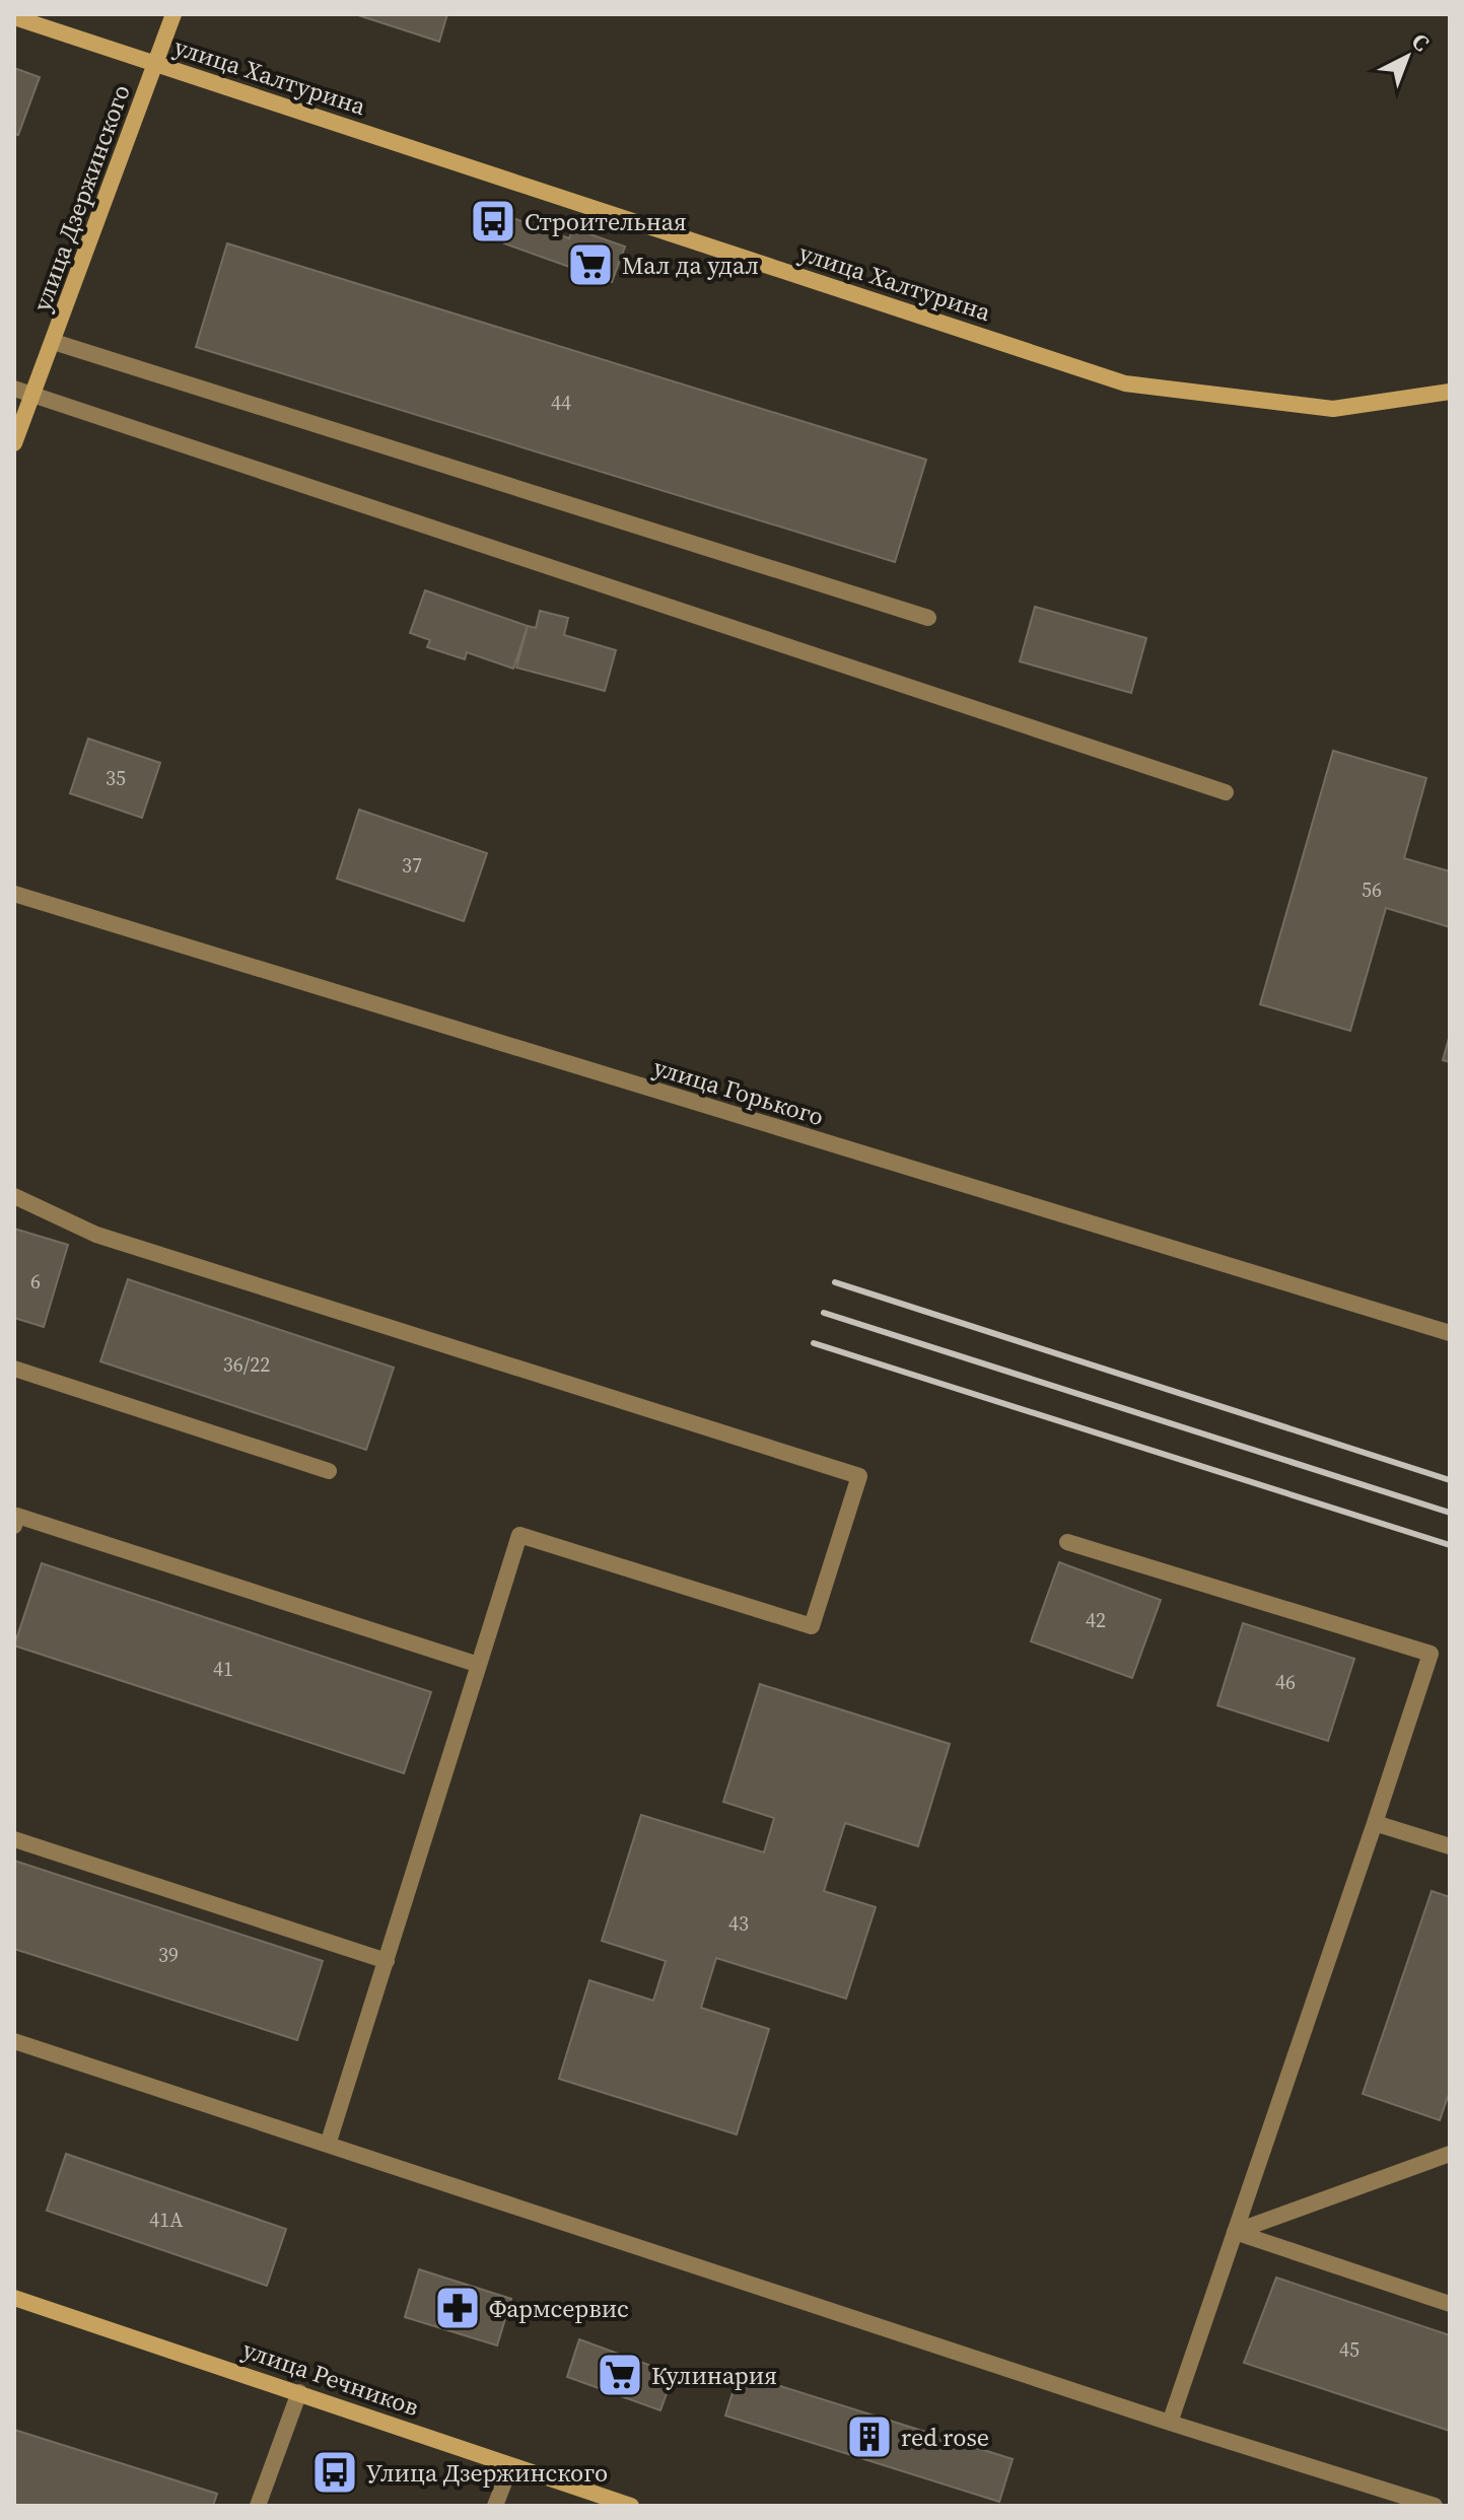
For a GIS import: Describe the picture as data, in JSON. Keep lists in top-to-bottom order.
{
  "streets": {
    "main road": ["улица Халтурина", "улица Дзержинского", "улица Речников"],
    "street": ["улица Горького"]
  },
  "crossings": [
    ["улица Халтурина", "улица Дзержинского"]
  ],
  "places": {
    "bus stop": ["Строительная", "Улица Дзержинского"],
    "supermarket": ["Мал да удал", "Кулинария"],
    "pharmacy": ["Фармсервис"],
    "building": ["red rose"]
  },
  "house_numbers": [
    "44",
    "35",
    "37",
    "56",
    "6",
    "36/22",
    "42",
    "41",
    "46",
    "43",
    "39",
    "41А",
    "45"
  ],
  "north": "top right"
}
